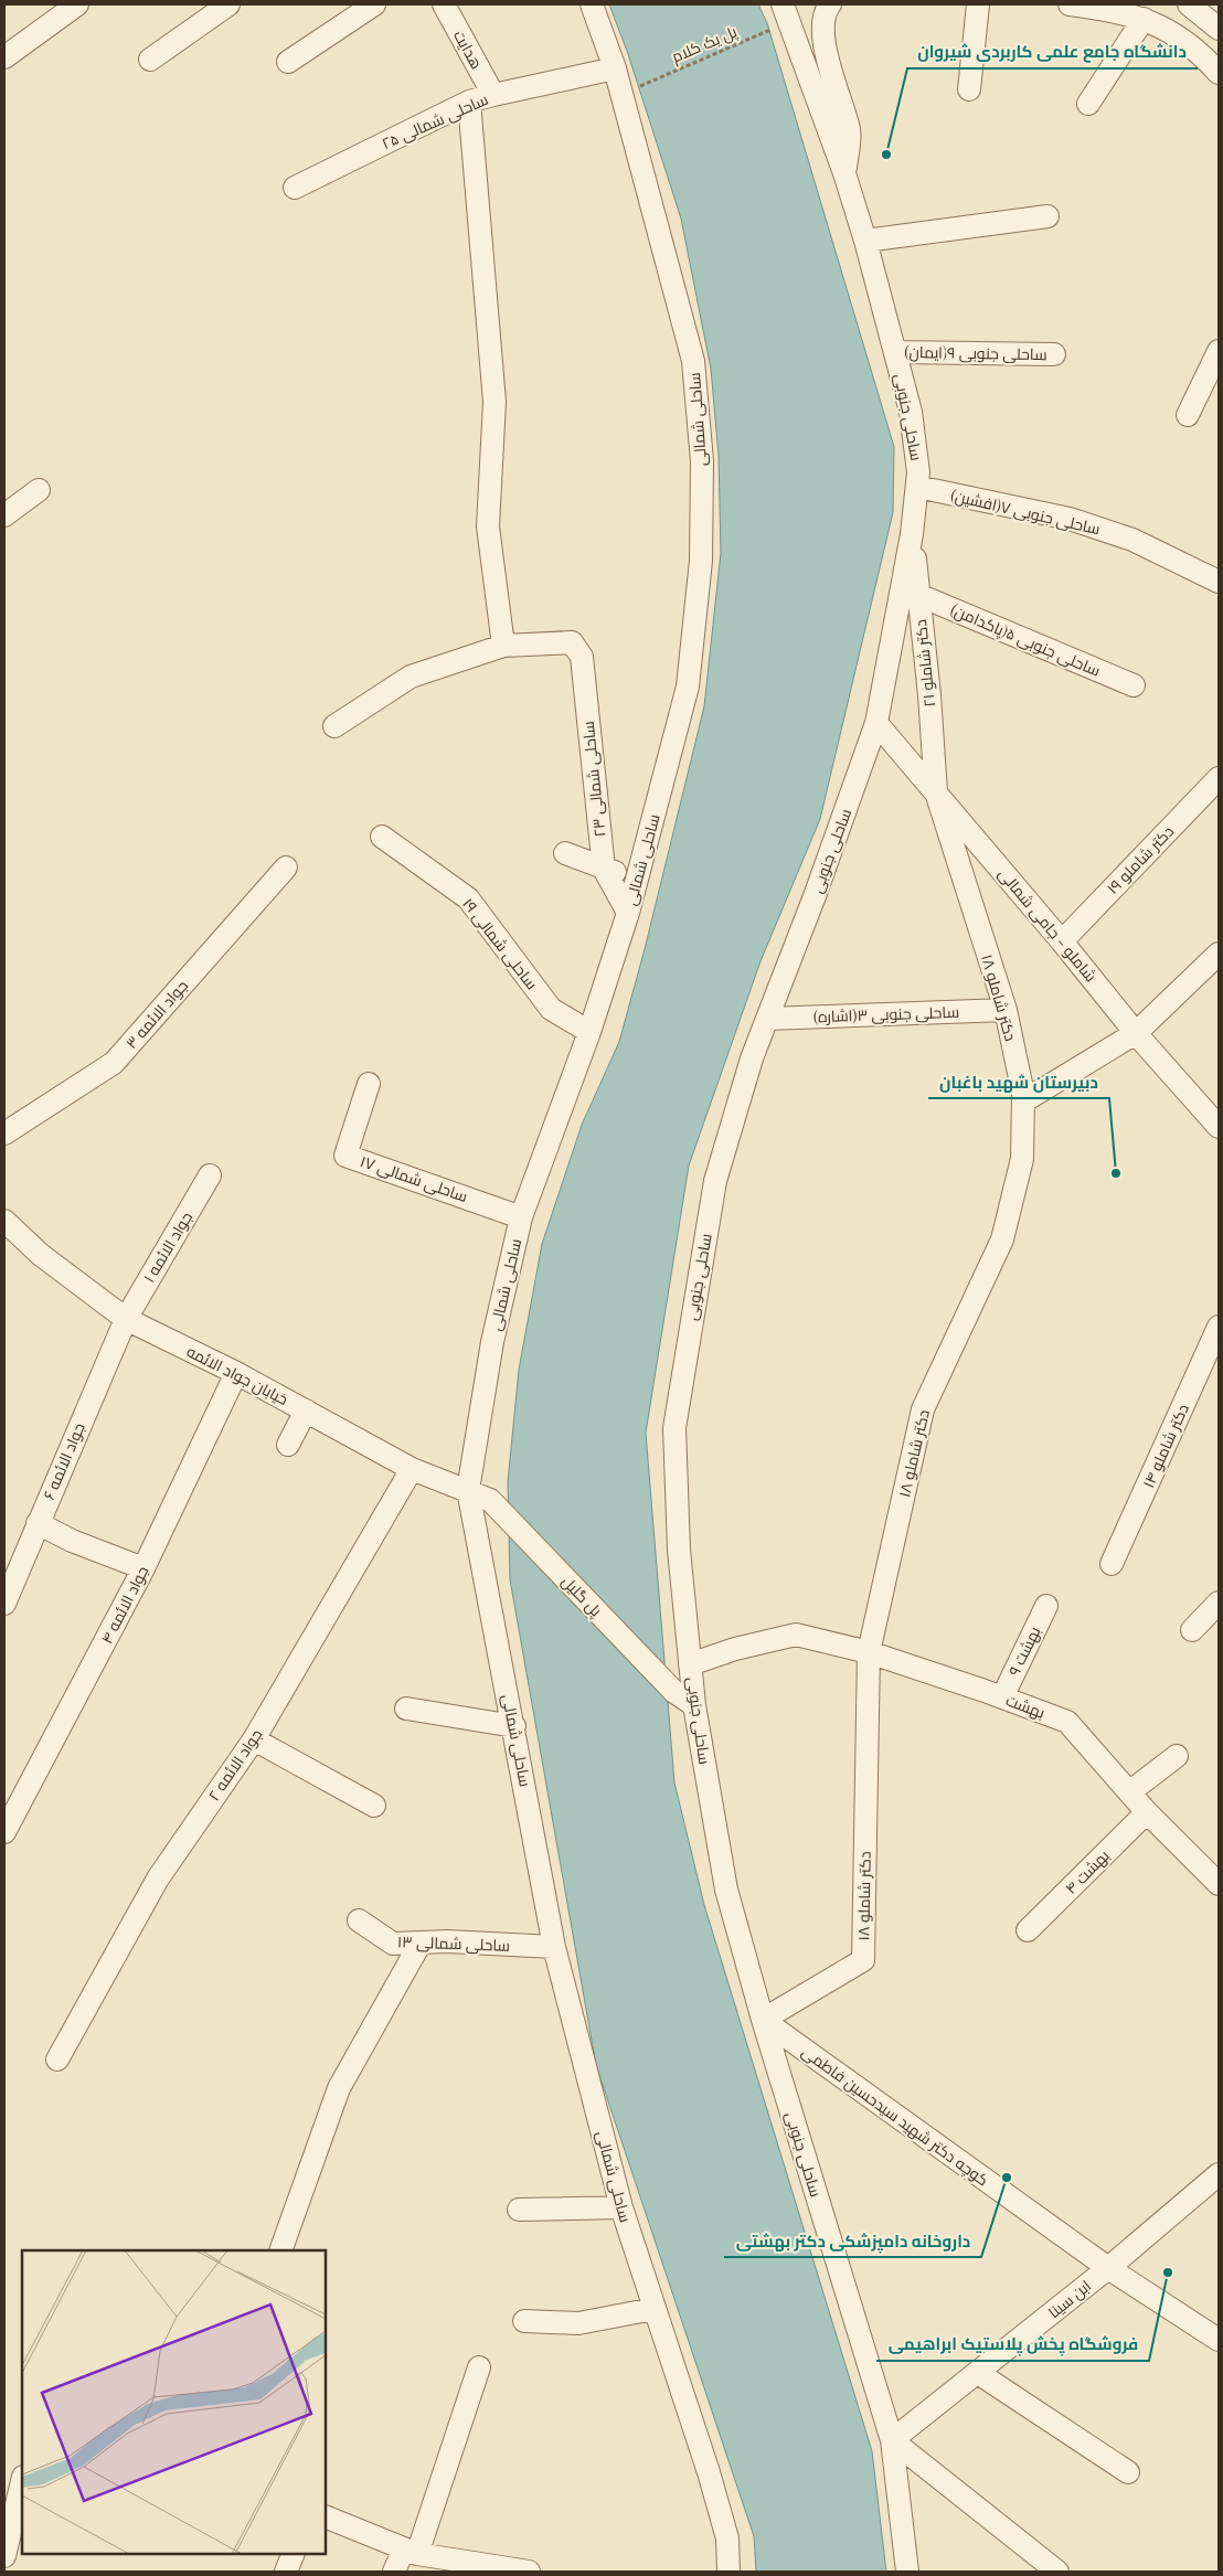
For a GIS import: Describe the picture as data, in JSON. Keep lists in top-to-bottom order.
{
  "streets": {
    "street": [
      "هدایت",
      "ساحلی شمالی ۲۵",
      "ساحلی جنوبی ۹(ایمان)",
      "ساحلی جنوبی",
      "ساحلی شمالی",
      "ساحلی جنوبی ۷(افشین)",
      "ساحلی جنوبی ۵(پاکدامن)",
      "دکتر شاملو ۲۱",
      "ساحلی شمالی ۲۳",
      "دکتر شاملو ۱۹",
      "شاملو - جامی شمالی",
      "ساحلی شمالی ۱۹",
      "دکتر شاملو ۱۸",
      "جواد الائمه ۳",
      "ساحلی جنوبی ۳(اشاره)",
      "ساحلی شمالی ۱۷",
      "جواد الائمه ۱",
      "خیابان جواد الائمه",
      "دکتر شاملو ۱۴",
      "جواد الائمه ۶",
      "پل گلیل",
      "جواد الائمه ۴",
      "بهشت ۹",
      "بهشت",
      "جواد الائمه ۲",
      "بهشت ۴",
      "ساحلی شمالی ۱۳",
      "کوچه دکتر شهید سیدحسین فاطمی",
      "ابن سینا"
    ],
    "path": ["پل یک کلام"]
  },
  "crossings": [
    ["هدایت", "ساحلی شمالی ۲۵"],
    ["ساحلی شمالی ۲۵", "ساحلی شمالی"],
    ["ساحلی جنوبی ۹(ایمان)", "ساحلی جنوبی"],
    ["ساحلی جنوبی", "ساحلی جنوبی ۷(افشین)"],
    ["ساحلی جنوبی", "دکتر شاملو ۲۱"],
    ["ساحلی جنوبی", "شاملو - جامی شمالی"],
    ["ساحلی جنوبی", "دکتر شاملو ۱۸"],
    ["ساحلی جنوبی", "ساحلی جنوبی ۳(اشاره)"],
    ["ساحلی جنوبی", "پل گلیل"],
    ["ساحلی جنوبی", "بهشت"],
    ["ساحلی جنوبی", "کوچه دکتر شهید سیدحسین فاطمی"],
    ["ساحلی جنوبی", "ابن سینا"],
    ["ساحلی شمالی", "ساحلی شمالی ۲۳"],
    ["ساحلی شمالی", "ساحلی شمالی ۱۹"],
    ["ساحلی شمالی", "ساحلی شمالی ۱۷"],
    ["ساحلی شمالی", "خیابان جواد الائمه"],
    ["ساحلی شمالی", "ساحلی شمالی ۱۳"],
    ["ساحلی جنوبی ۵(پاکدامن)", "دکتر شاملو ۲۱"],
    ["دکتر شاملو ۲۱", "شاملو - جامی شمالی"],
    ["دکتر شاملو ۲۱", "دکتر شاملو ۱۸"],
    ["دکتر شاملو ۱۹", "شاملو - جامی شمالی"],
    ["شاملو - جامی شمالی", "دکتر شاملو ۱۸"],
    ["دکتر شاملو ۱۸", "ساحلی جنوبی ۳(اشاره)"],
    ["دکتر شاملو ۱۸", "بهشت"],
    ["دکتر شاملو ۱۸", "کوچه دکتر شهید سیدحسین فاطمی"],
    ["جواد الائمه ۱", "خیابان جواد الائمه"],
    ["جواد الائمه ۱", "جواد الائمه ۶"],
    ["خیابان جواد الائمه", "جواد الائمه ۶"],
    ["خیابان جواد الائمه", "پل گلیل"],
    ["خیابان جواد الائمه", "جواد الائمه ۴"],
    ["خیابان جواد الائمه", "جواد الائمه ۲"],
    ["بهشت ۹", "بهشت"],
    ["بهشت", "بهشت ۴"],
    ["کوچه دکتر شهید سیدحسین فاطمی", "ابن سینا"]
  ],
  "places": [
    "دانشگاه جامع علمی کاربردی شیروان",
    "دبیرستان شهید باغبان",
    "داروخانه دامپزشکی دکتر بهشتی",
    "فروشگاه پخش پلاستیک ابراهیمی"
  ]
}
